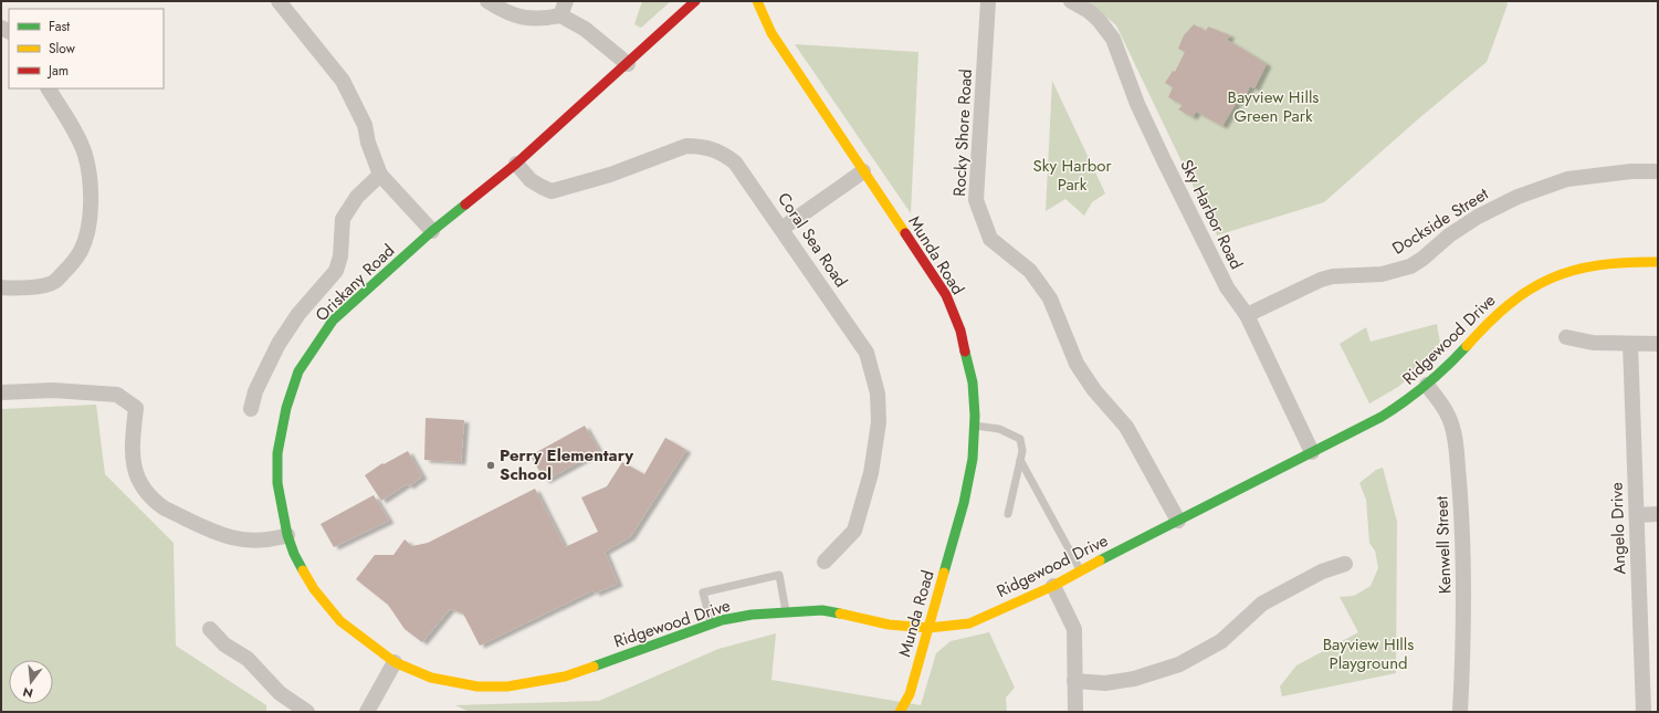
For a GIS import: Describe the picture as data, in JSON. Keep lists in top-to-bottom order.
{
  "streets": {
    "street": [
      "Rocky Shore Road",
      "Sky Harbor Road",
      "Dockside Street",
      "Coral Sea Road",
      "Munda Road",
      "Oriskany Road",
      "Ridgewood Drive",
      "Angelo Drive",
      "Kenwell Street"
    ]
  },
  "crossings": [
    ["Rocky Shore Road", "Ridgewood Drive"],
    ["Sky Harbor Road", "Dockside Street"],
    ["Sky Harbor Road", "Ridgewood Drive"],
    ["Coral Sea Road", "Oriskany Road"],
    ["Munda Road", "Ridgewood Drive"],
    ["Oriskany Road", "Ridgewood Drive"],
    ["Ridgewood Drive", "Kenwell Street"]
  ],
  "parks": ["Bayview Hills Green Park", "Sky Harbor Park", "Bayview HIlls Playground"],
  "places": ["Perry Elementary School"],
  "legend": ["Fast", "Slow", "Jam"],
  "north": "bottom"
}
